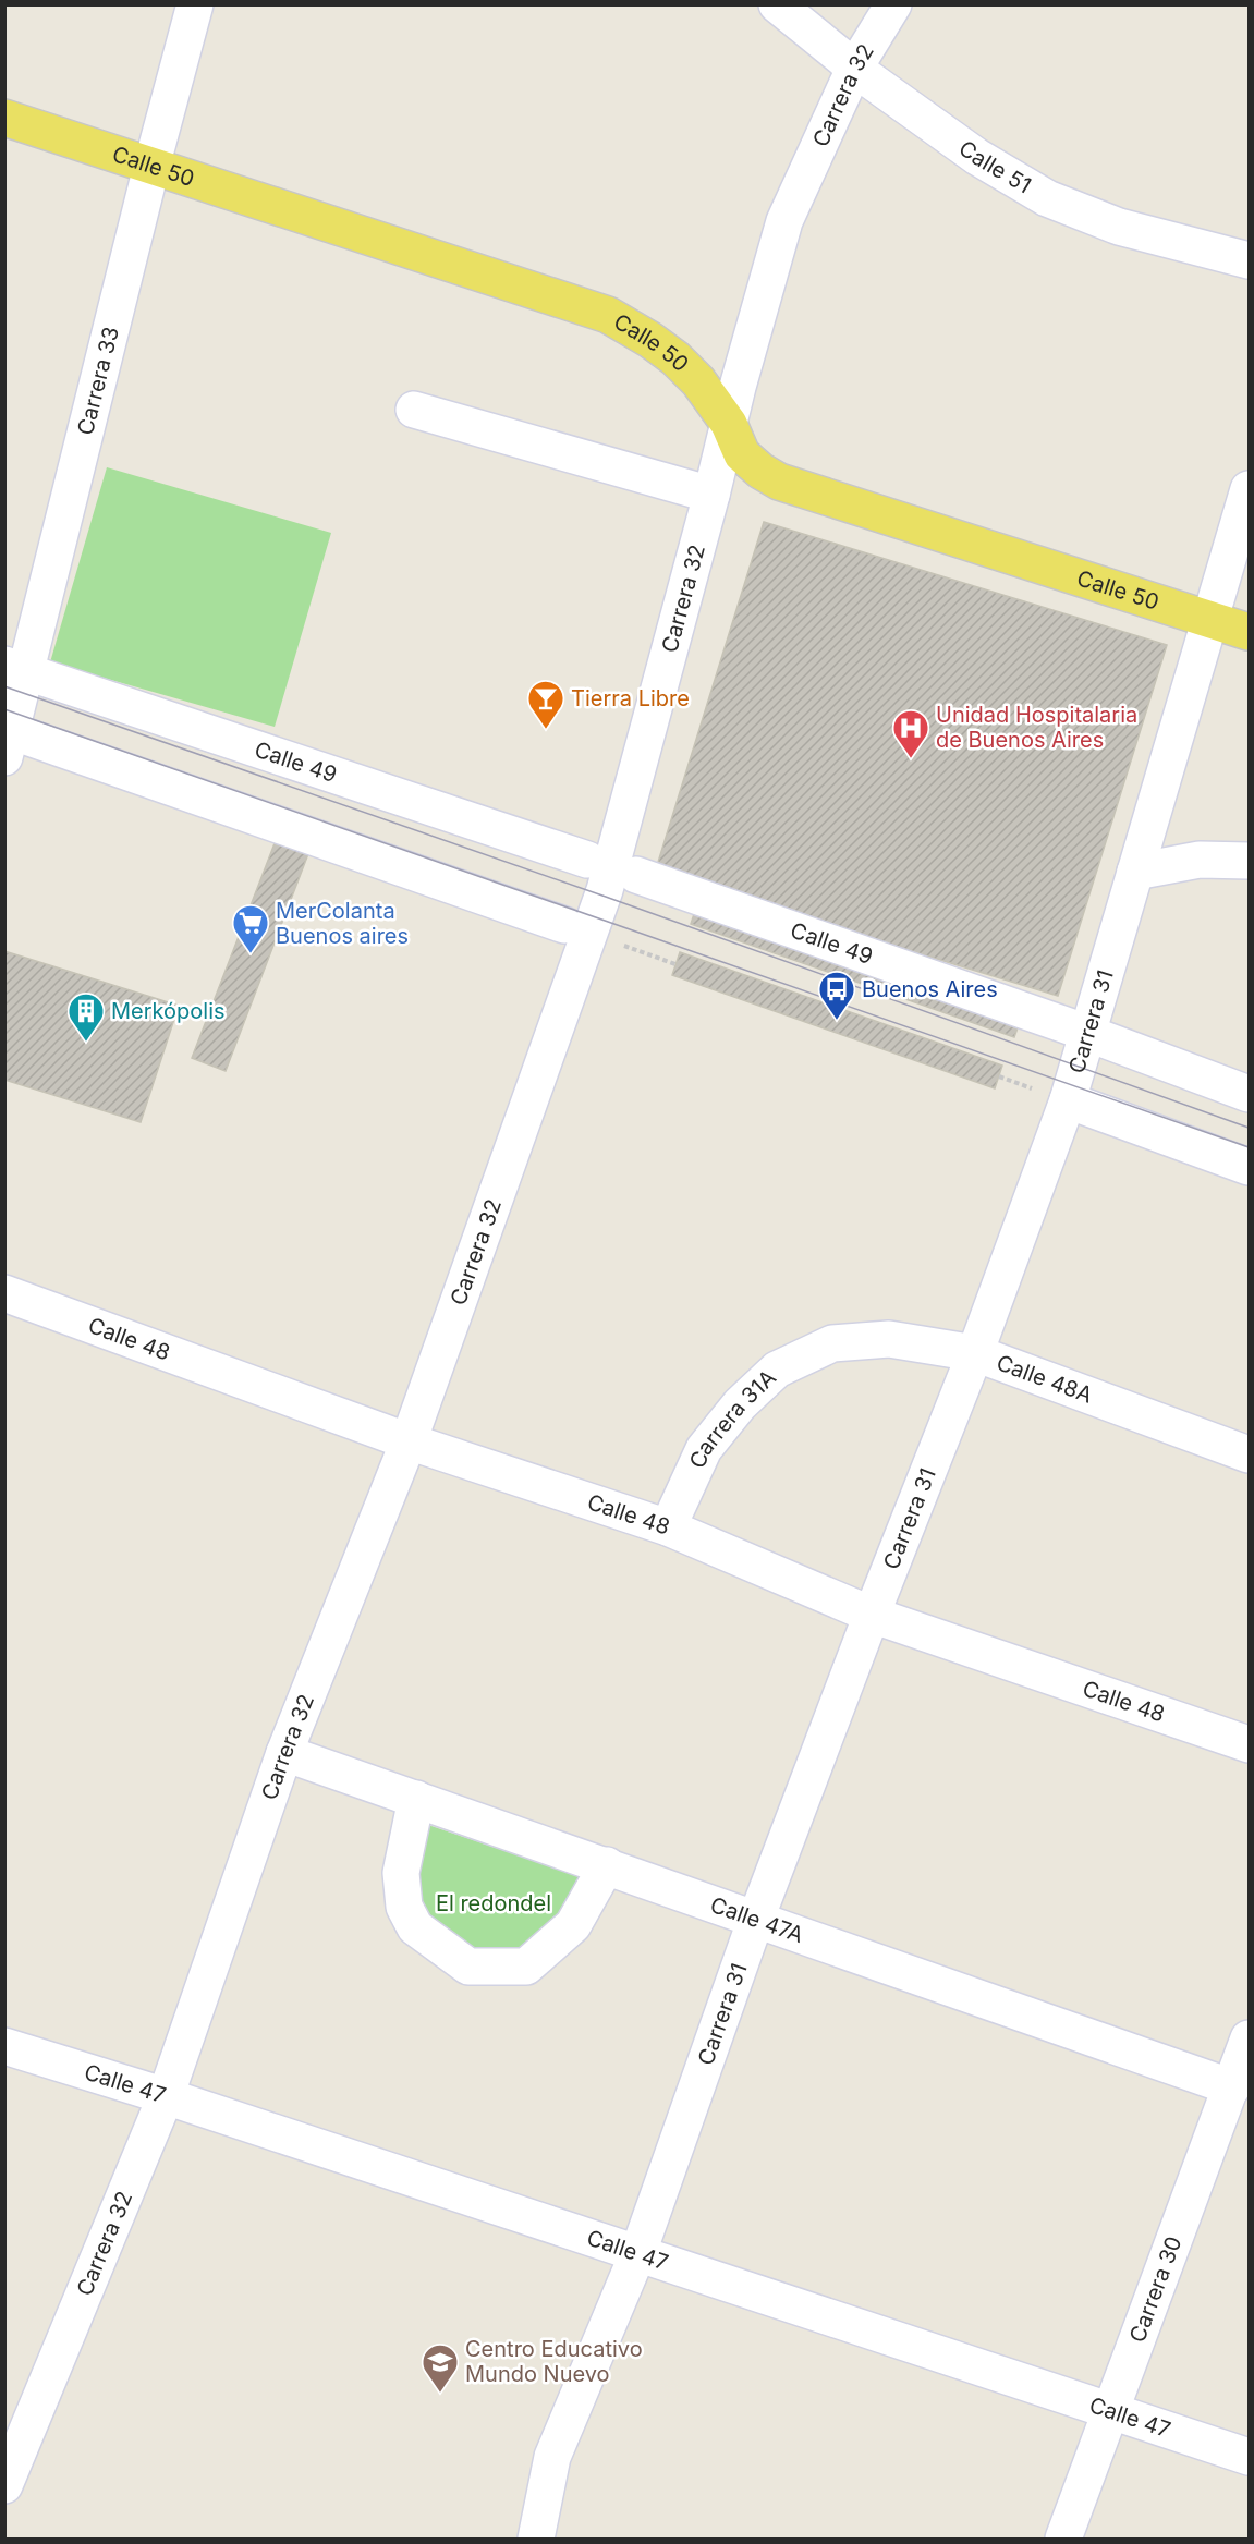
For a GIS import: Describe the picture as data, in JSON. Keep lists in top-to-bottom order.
{
  "streets": {
    "main road": ["Calle 50"],
    "street": [
      "Carrera 32",
      "Calle 51",
      "Carrera 33",
      "Calle 49",
      "Carrera 31",
      "Calle 48",
      "Calle 48A",
      "Carrera 31A",
      "Calle 47A",
      "Calle 47",
      "Carrera 30"
    ]
  },
  "crossings": [
    ["Carrera 32", "Calle 50"],
    ["Carrera 32", "Calle 51"],
    ["Carrera 32", "Calle 48"],
    ["Carrera 32", "Calle 47A"],
    ["Carrera 32", "Calle 47"],
    ["Calle 50", "Carrera 33"],
    ["Calle 50", "Carrera 31"],
    ["Carrera 33", "Calle 49"],
    ["Calle 49", "Carrera 31"],
    ["Carrera 31", "Calle 48"],
    ["Carrera 31", "Calle 48A"],
    ["Carrera 31", "Calle 47A"],
    ["Carrera 31", "Calle 47"],
    ["Calle 48", "Carrera 31A"],
    ["Calle 48A", "Carrera 31A"],
    ["Calle 47A", "Carrera 30"],
    ["Calle 47", "Carrera 30"]
  ],
  "parks": ["El redondel"],
  "places": {
    "bar": ["Tierra Libre"],
    "hospital": ["Unidad Hospitalaria de Buenos Aires"],
    "supermarket": ["MerColanta Buenos aires"],
    "bus stop": ["Buenos Aires"],
    "building": ["Merkópolis"],
    "school or university": ["Centro Educativo Mundo Nuevo"]
  }
}
